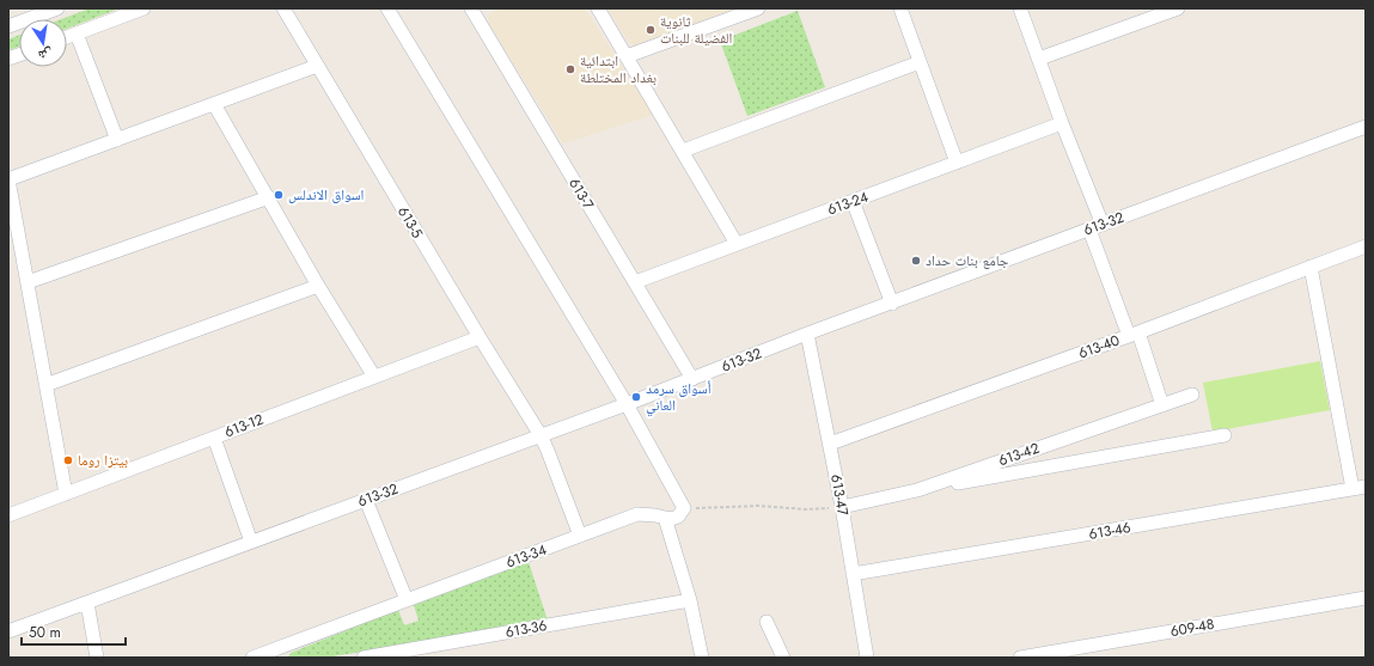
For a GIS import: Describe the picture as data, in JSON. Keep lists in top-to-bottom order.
{
  "streets": {
    "street": [
      "613-7",
      "613-24",
      "613-5",
      "613-32",
      "613-40",
      "613-12",
      "613-42",
      "613-47",
      "613-46",
      "613-34",
      "609-48",
      "613-36"
    ]
  },
  "crossings": [
    ["613-7", "613-24"],
    ["613-7", "613-32"],
    ["613-5", "613-32"],
    ["613-5", "613-12"],
    ["613-5", "613-34"],
    ["613-32", "613-47"],
    ["613-40", "613-47"],
    ["613-42", "613-47"],
    ["613-47", "613-46"]
  ],
  "places": [
    "ثانوية الفضيلة للبنات",
    "ابتدائية بغداد المختلطة",
    "اسواق الاندلس",
    "جامع بنات حداد",
    "أسواق سرمد العاني",
    "بيتزا روما"
  ],
  "scale_bar": "50 m",
  "north": "bottom"
}
